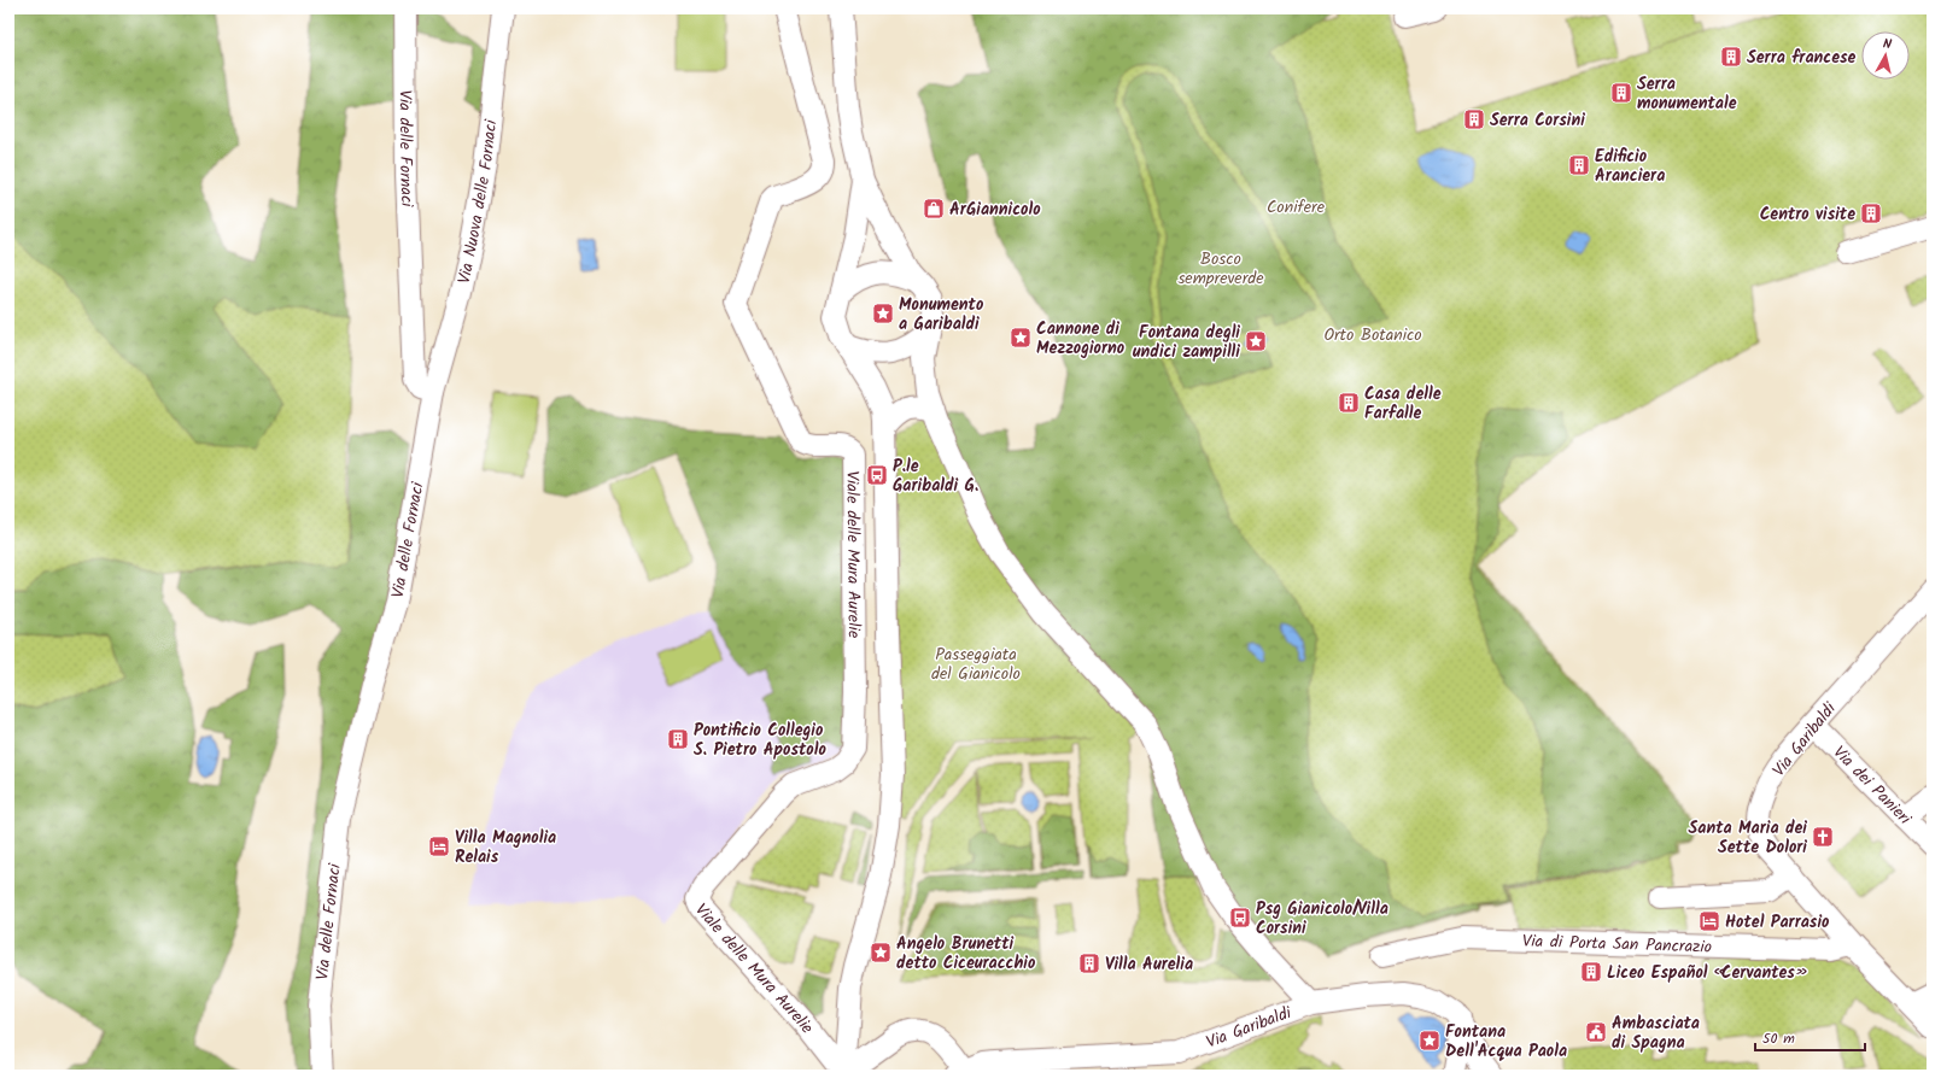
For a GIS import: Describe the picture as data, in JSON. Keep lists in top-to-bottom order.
{
  "streets": {
    "street": [
      "Via delle Fornaci",
      "Via Nuova delle Fornaci",
      "Viale delle Mura Aurelie",
      "Via Garibaldi",
      "Via dei Panieri",
      "Via di Porta San Pancrazio"
    ]
  },
  "crossings": [
    ["Via delle Fornaci", "Via Nuova delle Fornaci"],
    ["Via Garibaldi", "Via dei Panieri"],
    ["Via Garibaldi", "Via di Porta San Pancrazio"]
  ],
  "parks": [
    "Conifere",
    "Bosco sempreverde",
    "Orto Botanico",
    "Passeggiata del Gianicolo"
  ],
  "places": {
    "building": [
      "Serra francese",
      "Serra monumentale",
      "Serra Corsini",
      "Edificio Aranciera",
      "Centro visite",
      "Casa delle Farfalle",
      "Pontificio Collegio S. Pietro Apostolo",
      "Villa Aurelia",
      "Liceo Español «Cervantes»"
    ],
    "shop": ["ArGiannicolo"],
    "place": [
      "Monumento a Garibaldi",
      "Cannone di Mezzogiorno",
      "Fontana degli undici zampilli",
      "Angelo Brunetti detto Ciceuracchio",
      "Fontana Dell'Acqua Paola"
    ],
    "bus stop": ["P.le Garibaldi G.", "Psg Gianicolo/Villa Corsini"],
    "church": ["Santa Maria dei Sette Dolori"],
    "hotel": ["Villa Magnolia Relais", "Hotel Parrasio"],
    "public building": ["Ambasciata di Spagna"]
  },
  "scale_bar": "50 m",
  "north": "top"
}
